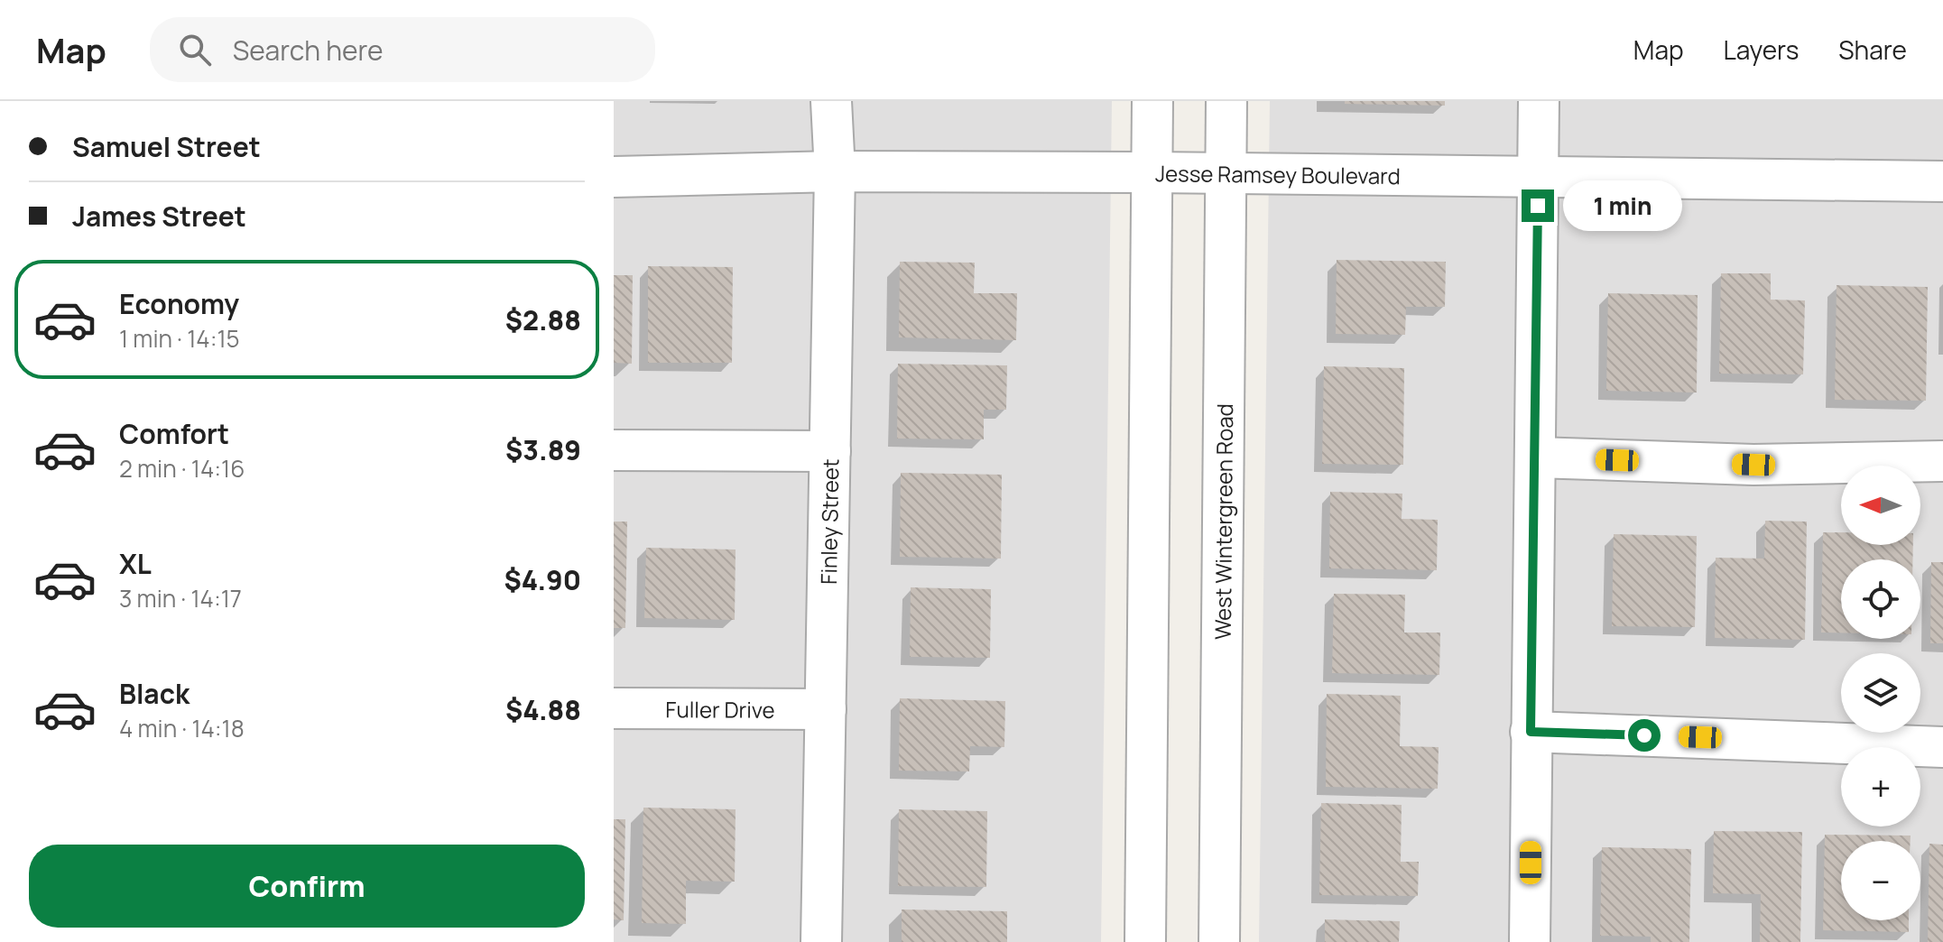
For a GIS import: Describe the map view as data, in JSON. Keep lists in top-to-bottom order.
{
  "streets": {
    "street": [
      "Jesse Ramsey Boulevard",
      "Finley Street",
      "West Wintergreen Road",
      "Fuller Drive"
    ]
  },
  "crossings": [
    ["Jesse Ramsey Boulevard", "Finley Street"],
    ["Jesse Ramsey Boulevard", "West Wintergreen Road"],
    ["Finley Street", "Fuller Drive"]
  ],
  "north": "left",
  "page": {
    "header": "Map",
    "search": "Search here",
    "nav": ["Map", "Layers", "Share"],
    "banner": ["Samuel Street", "James Street"],
    "bubble": "1 min",
    "list": [
      {
        "name": "Economy",
        "note": "1 min · 14:15",
        "value": "$2.88"
      },
      {
        "name": "Comfort",
        "note": "2 min · 14:16",
        "value": "$3.89"
      },
      {
        "name": "XL",
        "note": "3 min · 14:17",
        "value": "$4.90"
      },
      {
        "name": "Black",
        "note": "4 min · 14:18",
        "value": "$4.88"
      }
    ],
    "map_buttons": ["+", "−"],
    "buttons": "Confirm"
  }
}
